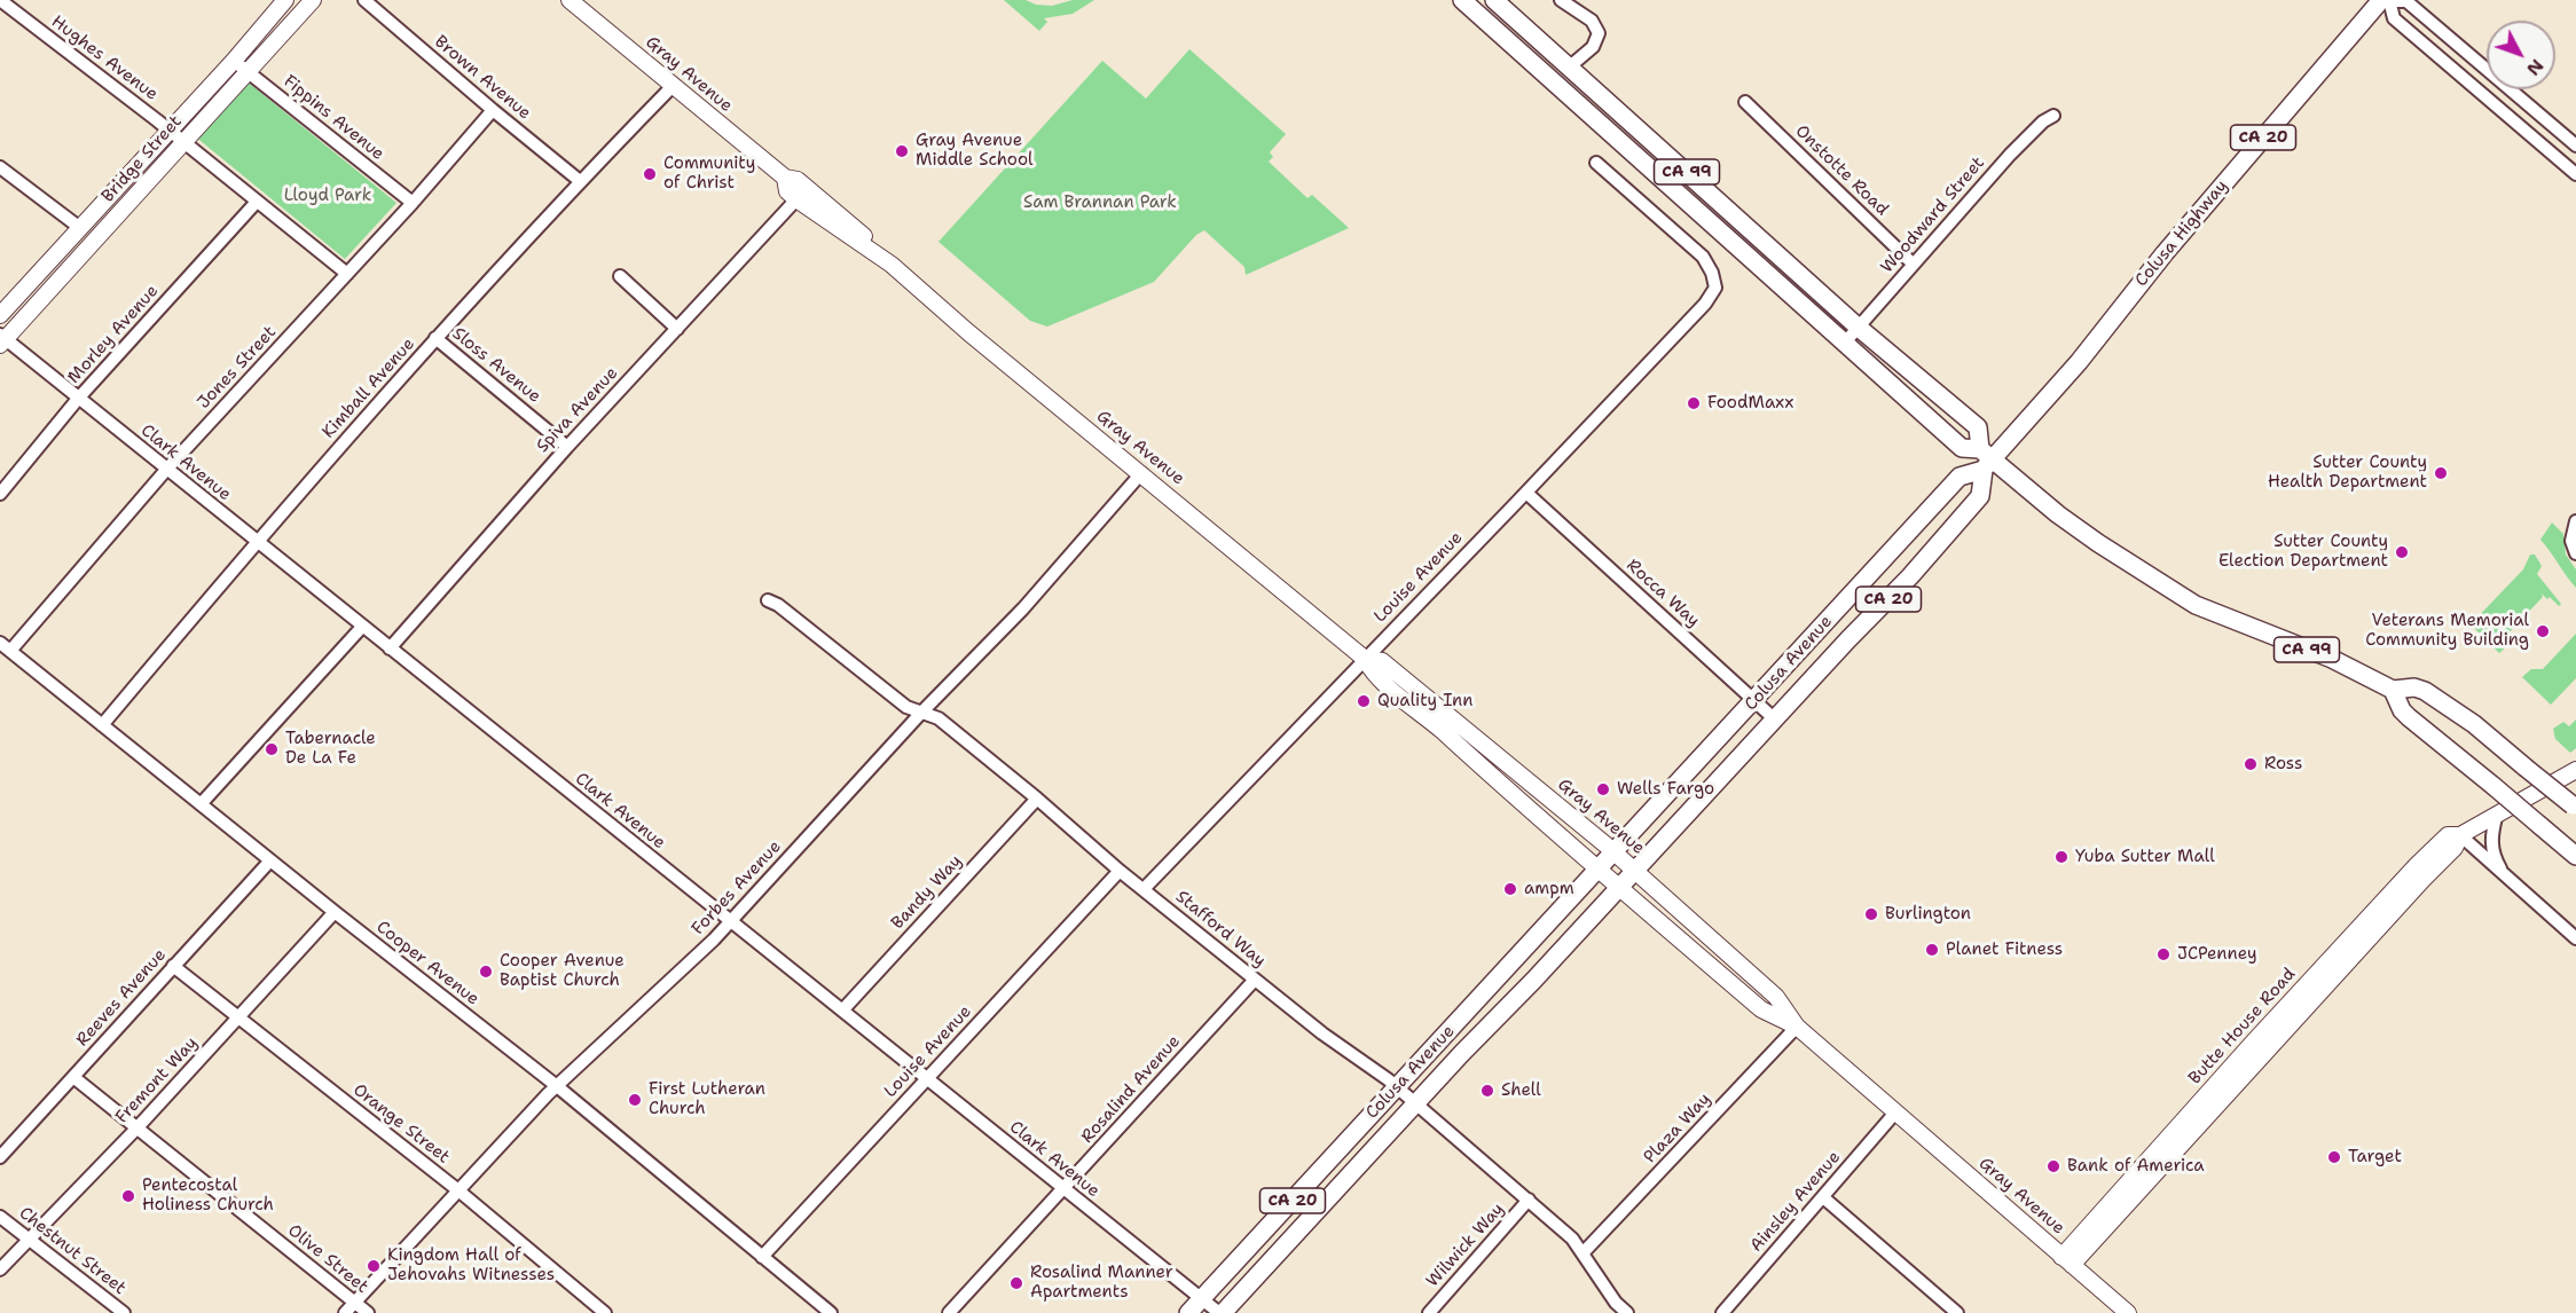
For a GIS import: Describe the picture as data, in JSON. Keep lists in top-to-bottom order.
{
  "streets": {
    "highway": [
      "CA 20",
      "CA 99",
      "Colusa Highway",
      "Colusa Avenue"
    ],
    "main road": ["Gray Avenue", "Bridge Street", "Butte House Road"],
    "street": [
      "Hughes Avenue",
      "Brown Avenue",
      "Fippins Avenue",
      "Onstotte Road",
      "Woodward Street",
      "Morley Avenue",
      "Sloss Avenue",
      "Jones Street",
      "Kimball Avenue",
      "Spiva Avenue",
      "Clark Avenue",
      "Louise Avenue",
      "Rocca Way",
      "Forbes Avenue",
      "Bandy Way",
      "Stafford Way",
      "Cooper Avenue",
      "Reeves Avenue",
      "Fremont Way",
      "Rosalind Avenue",
      "Orange Street",
      "Plaza Way",
      "Ainsley Avenue",
      "Wilwick Way",
      "Chestnut Street",
      "Olive Street"
    ]
  },
  "crossings": [
    ["Hughes Avenue", "Bridge Street"],
    ["Hughes Avenue", "Morley Avenue"],
    ["Hughes Avenue", "Jones Street"],
    ["Gray Avenue", "Kimball Avenue"],
    ["Gray Avenue", "Spiva Avenue"],
    ["Gray Avenue", "Louise Avenue"],
    ["Gray Avenue", "Colusa Avenue"],
    ["Gray Avenue", "Forbes Avenue"],
    ["Gray Avenue", "Butte House Road"],
    ["Gray Avenue", "Plaza Way"],
    ["Gray Avenue", "Ainsley Avenue"],
    ["Brown Avenue", "Jones Street"],
    ["Brown Avenue", "Kimball Avenue"],
    ["Fippins Avenue", "Bridge Street"],
    ["Fippins Avenue", "Jones Street"],
    ["Bridge Street", "Clark Avenue"],
    ["Onstotte Road", "Woodward Street"],
    ["CA 99", "Woodward Street"],
    ["CA 99", "Colusa Highway"],
    ["CA 99", "Colusa Avenue"],
    ["Colusa Highway", "Colusa Avenue"],
    ["Morley Avenue", "Clark Avenue"],
    ["Sloss Avenue", "Kimball Avenue"],
    ["Sloss Avenue", "Spiva Avenue"],
    ["Jones Street", "Clark Avenue"],
    ["Jones Street", "Cooper Avenue"],
    ["Kimball Avenue", "Clark Avenue"],
    ["Kimball Avenue", "Cooper Avenue"],
    ["Spiva Avenue", "Clark Avenue"],
    ["Clark Avenue", "Louise Avenue"],
    ["Clark Avenue", "Colusa Avenue"],
    ["Clark Avenue", "Forbes Avenue"],
    ["Clark Avenue", "Bandy Way"],
    ["Clark Avenue", "Rosalind Avenue"],
    ["Louise Avenue", "Rocca Way"],
    ["Louise Avenue", "Stafford Way"],
    ["Louise Avenue", "Cooper Avenue"],
    ["Rocca Way", "Colusa Avenue"],
    ["Colusa Avenue", "Stafford Way"],
    ["Forbes Avenue", "Stafford Way"],
    ["Forbes Avenue", "Cooper Avenue"],
    ["Forbes Avenue", "Orange Street"],
    ["Forbes Avenue", "Olive Street"],
    ["Bandy Way", "Stafford Way"],
    ["Stafford Way", "Rosalind Avenue"],
    ["Stafford Way", "Plaza Way"],
    ["Stafford Way", "Wilwick Way"],
    ["Cooper Avenue", "Reeves Avenue"],
    ["Cooper Avenue", "Fremont Way"],
    ["Reeves Avenue", "Orange Street"],
    ["Reeves Avenue", "Olive Street"],
    ["Fremont Way", "Orange Street"],
    ["Fremont Way", "Chestnut Street"],
    ["Fremont Way", "Olive Street"]
  ],
  "parks": ["Lloyd Park", "Sam Brannan Park"],
  "places": [
    "Gray Avenue Middle School",
    "Community of Christ",
    "FoodMaxx",
    "Sutter County Health Department",
    "Sutter County Election Department",
    "Veterans Memorial Community Building",
    "Quality Inn",
    "Tabernacle De La Fe",
    "Ross",
    "Wells Fargo",
    "Yuba Sutter Mall",
    "ampm",
    "Burlington",
    "Planet Fitness",
    "JCPenney",
    "Cooper Avenue Baptist Church",
    "Shell",
    "First Lutheran Church",
    "Target",
    "Bank of America",
    "Pentecostal Holiness Church",
    "Kingdom Hall of Jehovahs Witnesses",
    "Rosalind Manner Apartments"
  ],
  "north": "bottom right"
}
